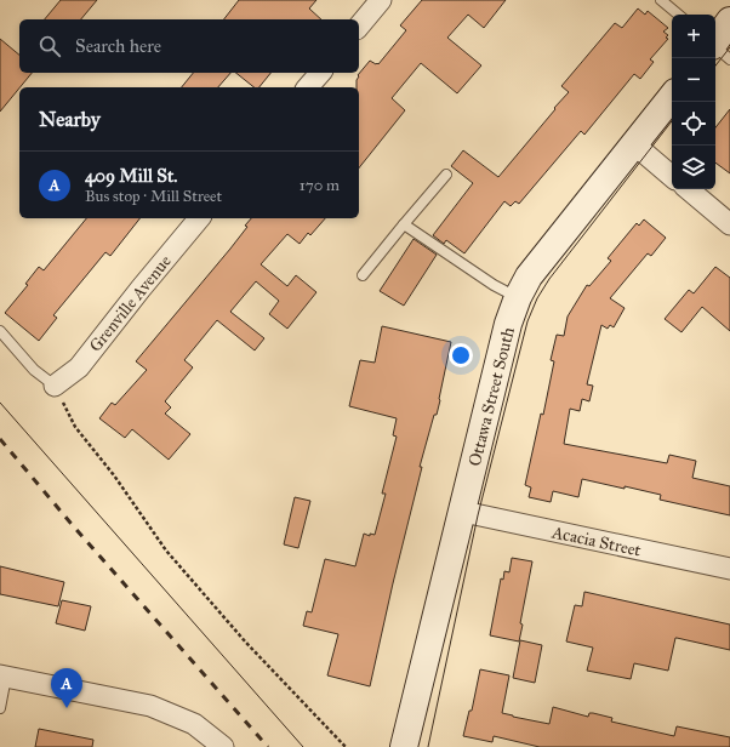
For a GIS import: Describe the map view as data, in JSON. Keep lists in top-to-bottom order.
{
  "streets": {
    "main road": ["Ottawa Street South"],
    "street": ["Grenville Avenue", "Acacia Street"]
  },
  "crossings": [
    ["Ottawa Street South", "Acacia Street"]
  ],
  "page": {
    "map_buttons": ["+", "−"],
    "search": "Search here",
    "heading": "Nearby",
    "list": [
      {
        "mark": "A",
        "name": "409 Mill St.",
        "note": "Bus stop · Mill Street",
        "value": "170 m"
      }
    ],
    "pins": "A"
  }
}
